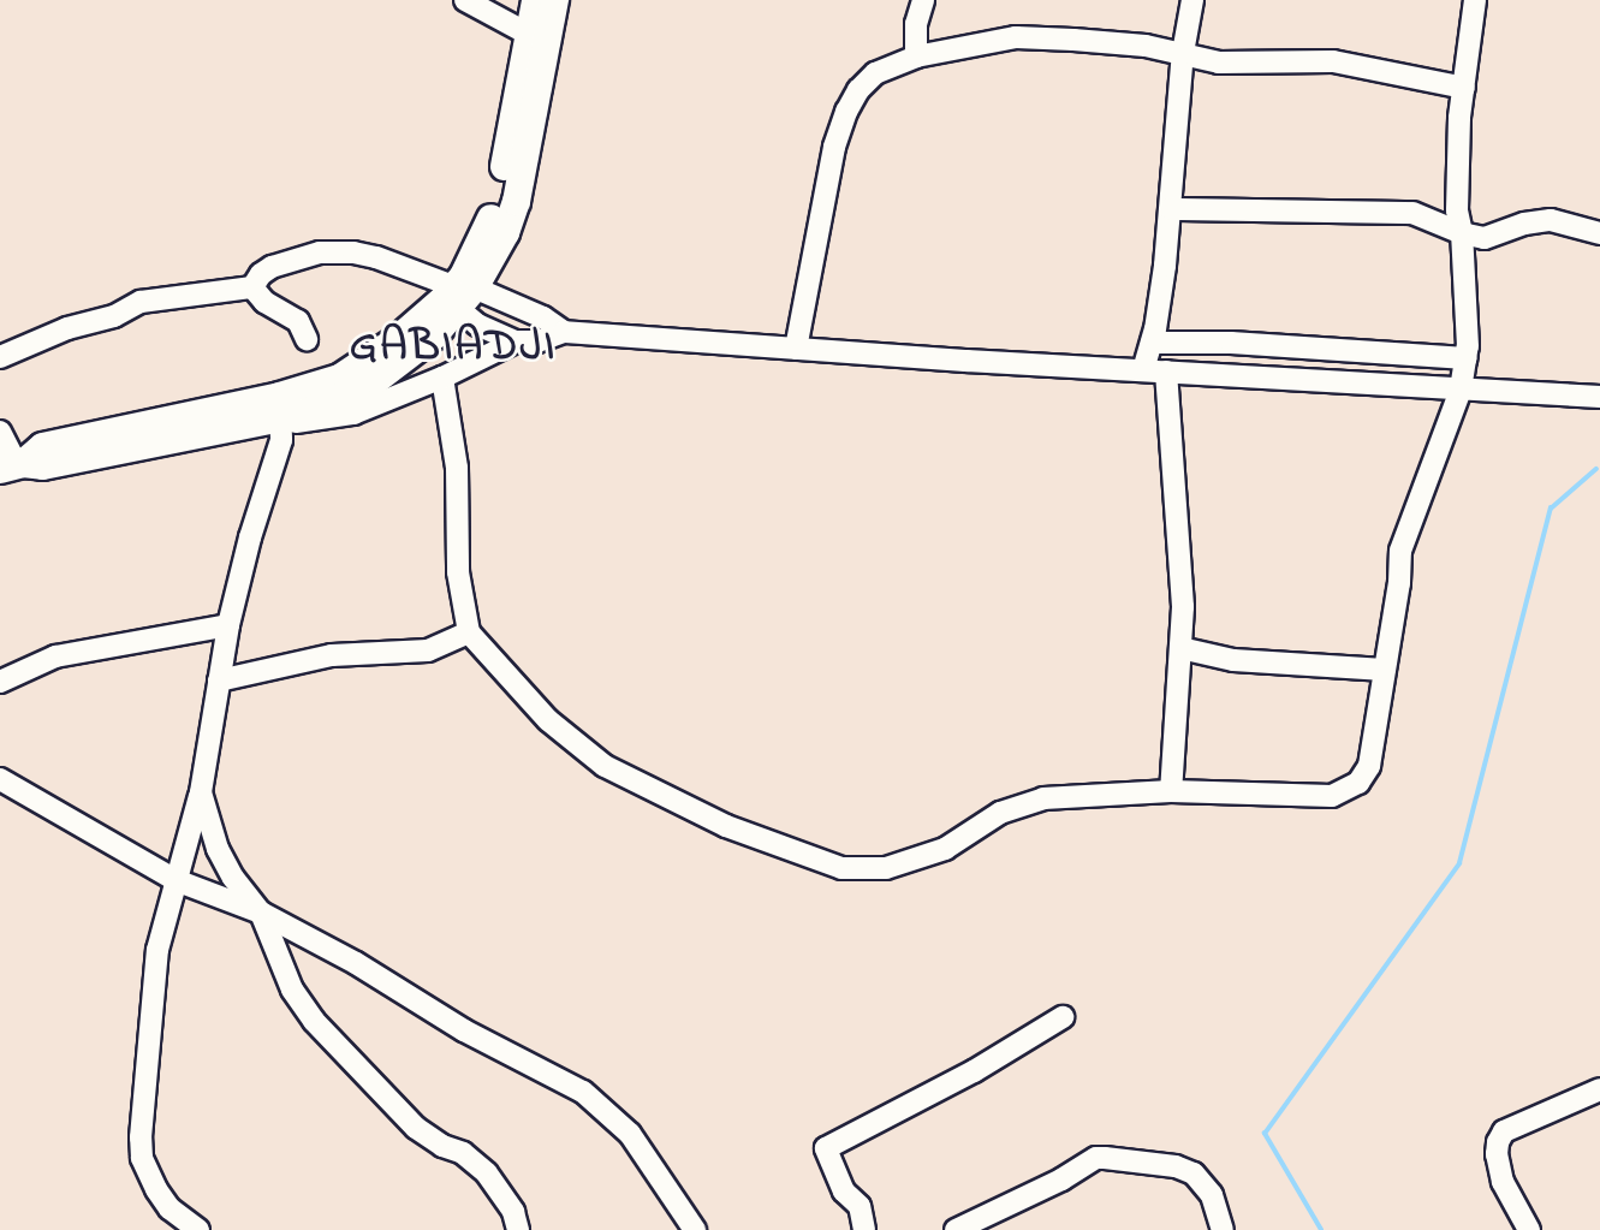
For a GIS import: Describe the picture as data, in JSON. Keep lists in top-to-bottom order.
{
  "districts": ["GABIADJI"]
}
